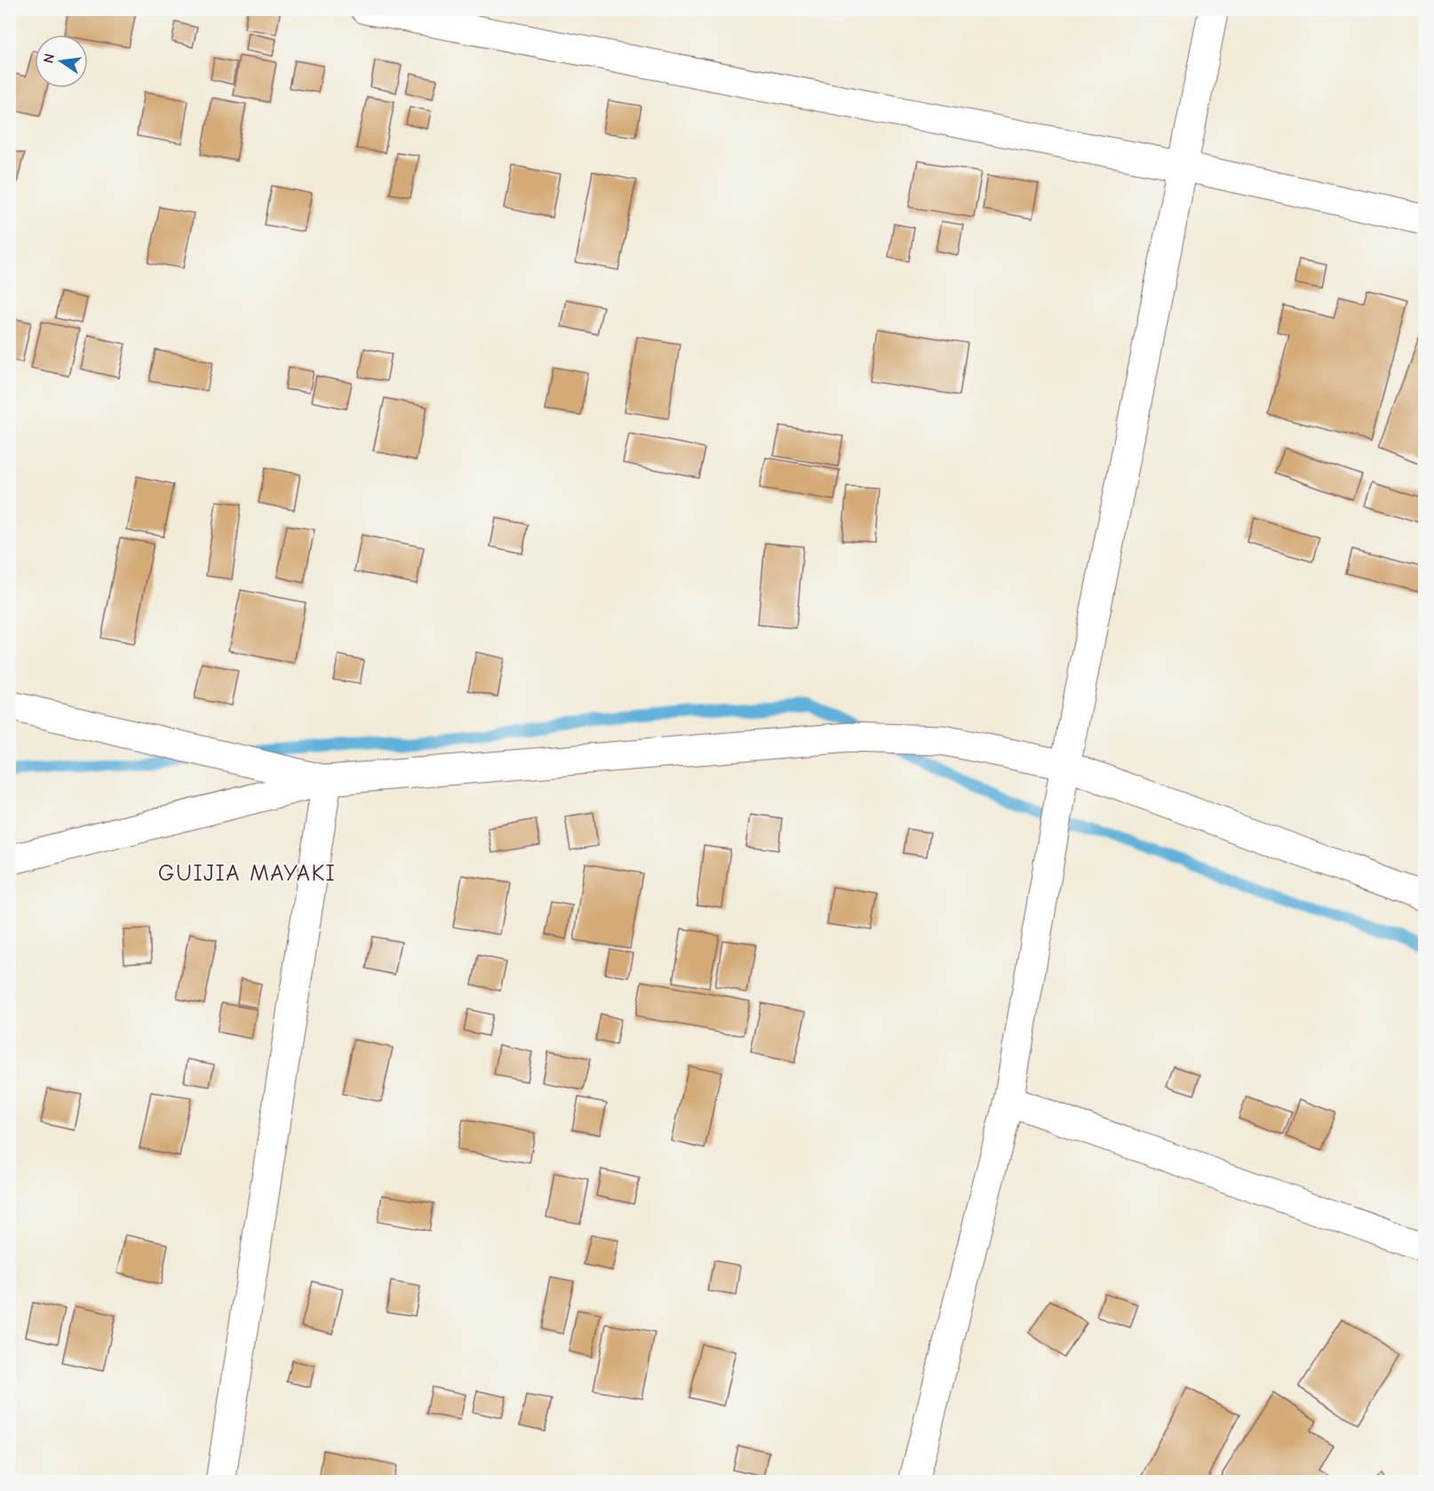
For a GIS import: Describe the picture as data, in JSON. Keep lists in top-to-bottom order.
{
  "districts": ["GUIJIA MAYAKI"],
  "north": "left"
}
